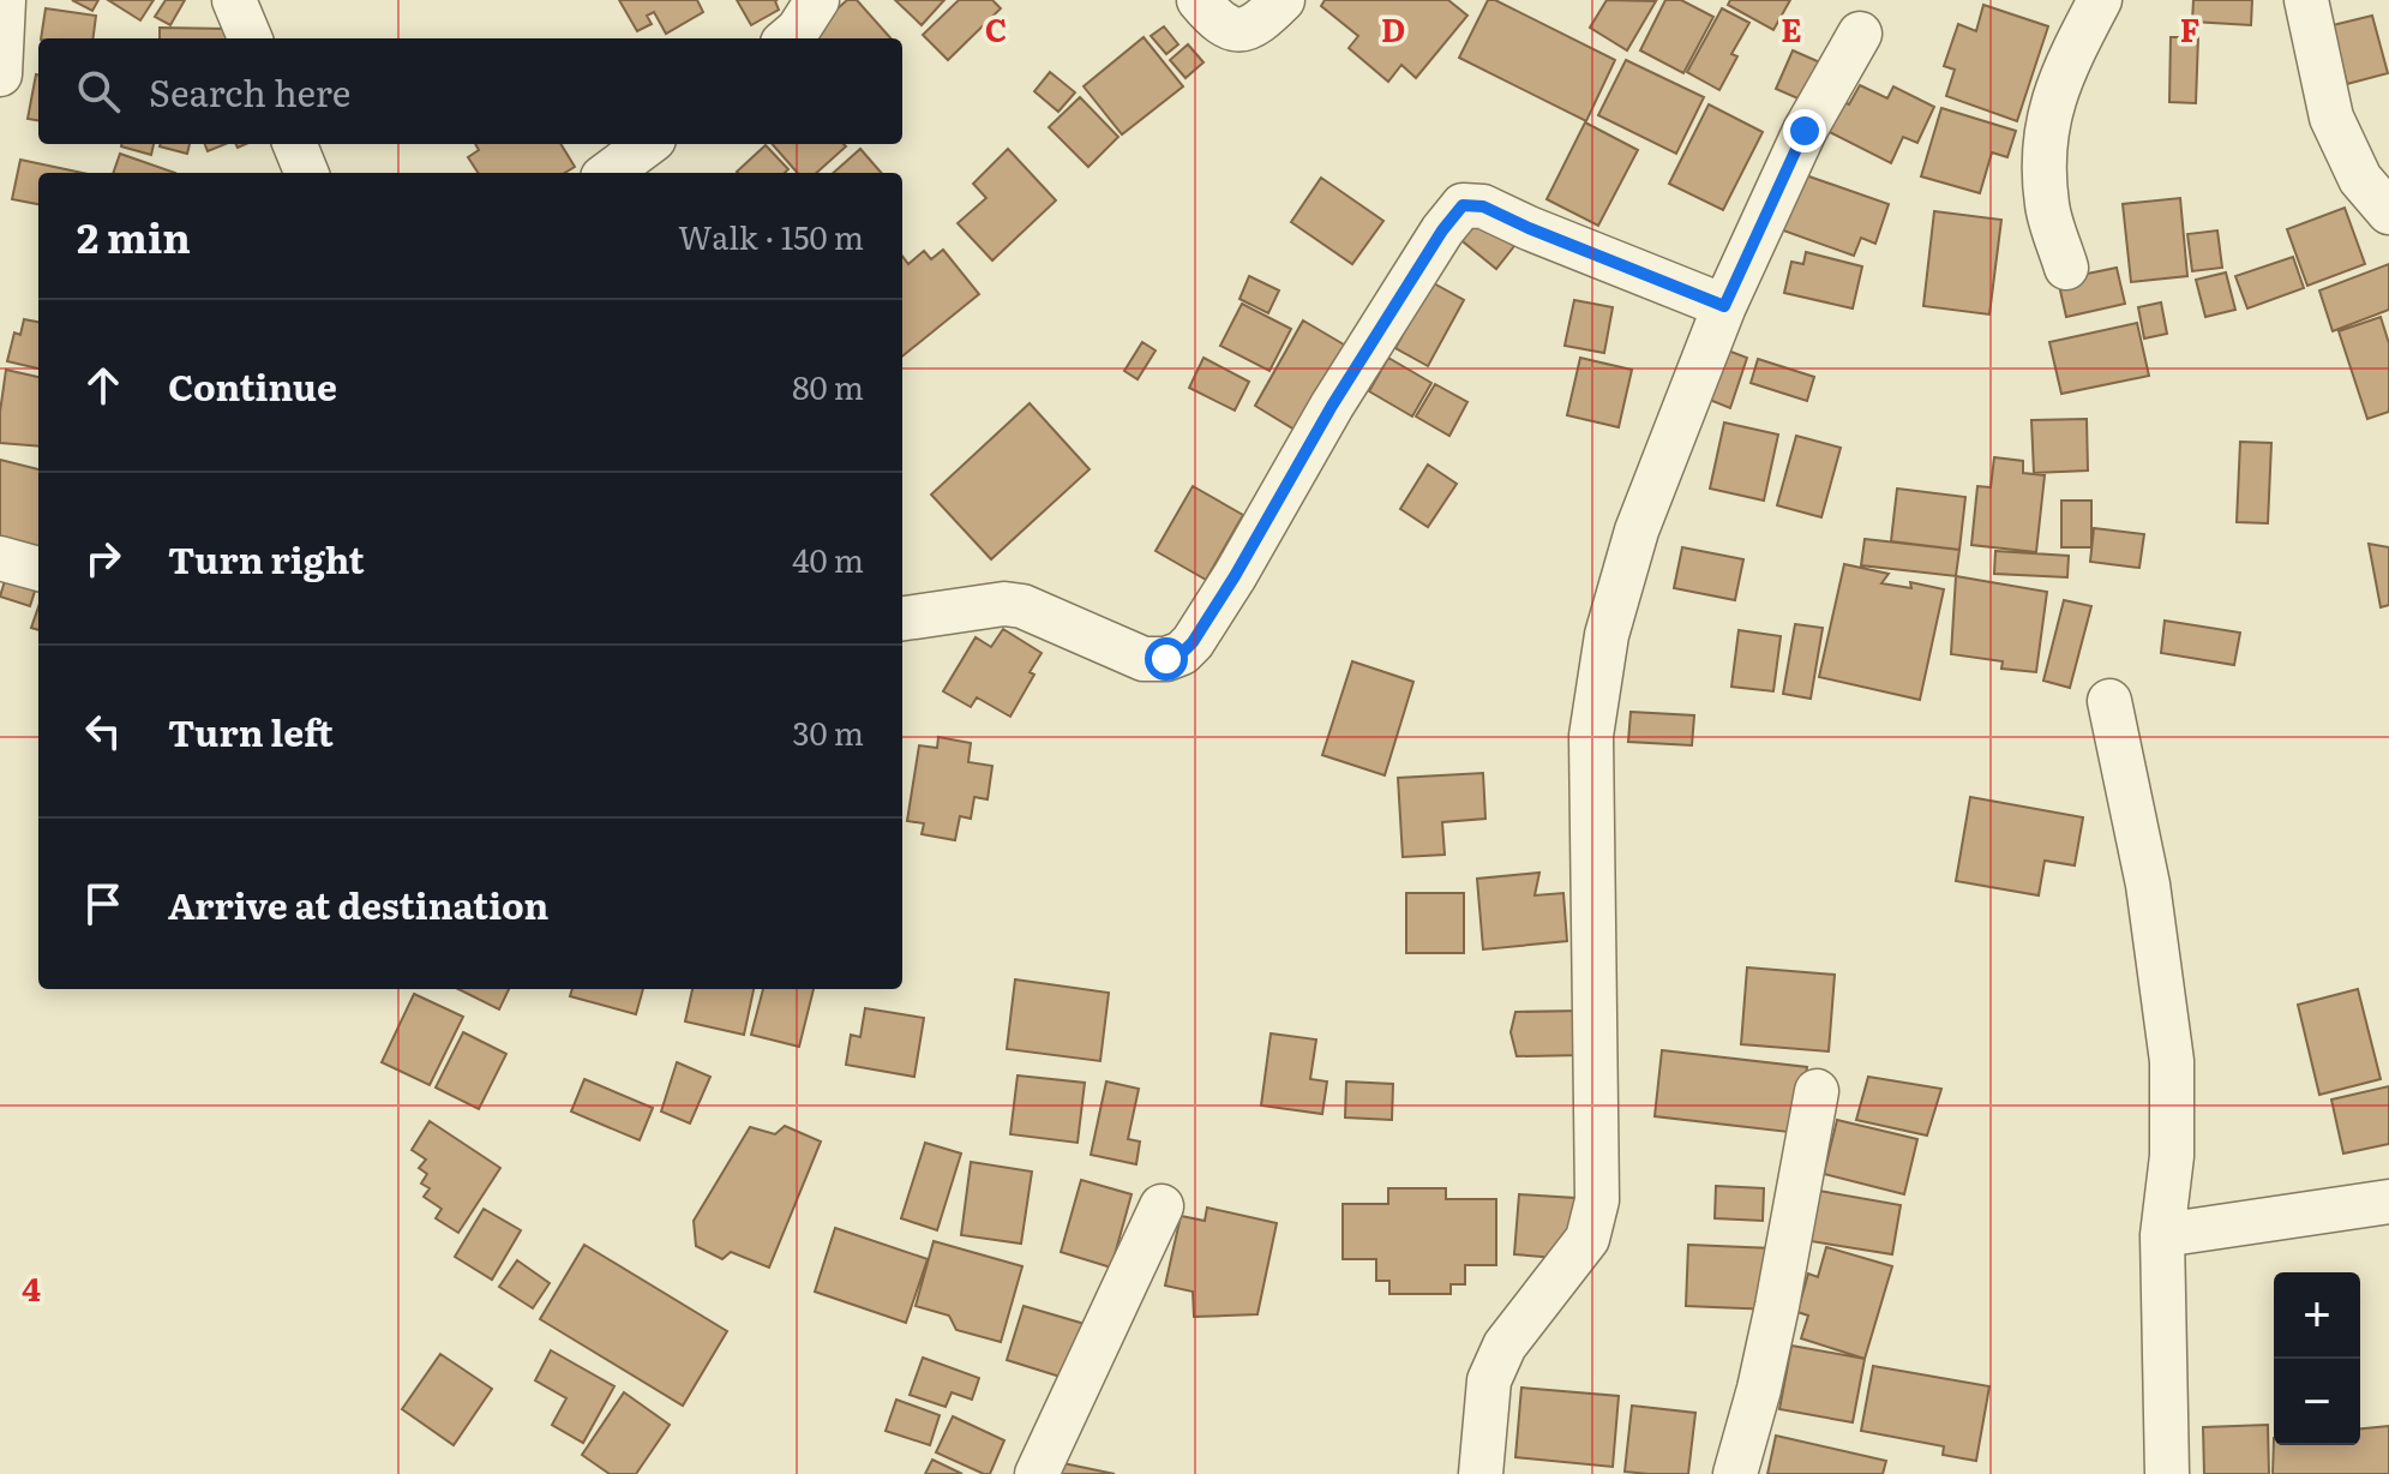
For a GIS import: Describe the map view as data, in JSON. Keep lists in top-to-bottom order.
{
  "page": {
    "search": "Search here",
    "heading": ["2 min", "Walk · 150 m"],
    "list": [
      ["Continue", "80 m"],
      ["Turn right", "40 m"],
      ["Turn left", "30 m"],
      "Arrive at destination"
    ],
    "map_buttons": ["+", "−"]
  },
  "grid": {
    "columns": [
      "C",
      "D",
      "E",
      "F"
    ],
    "rows": ["4"]
  }
}
